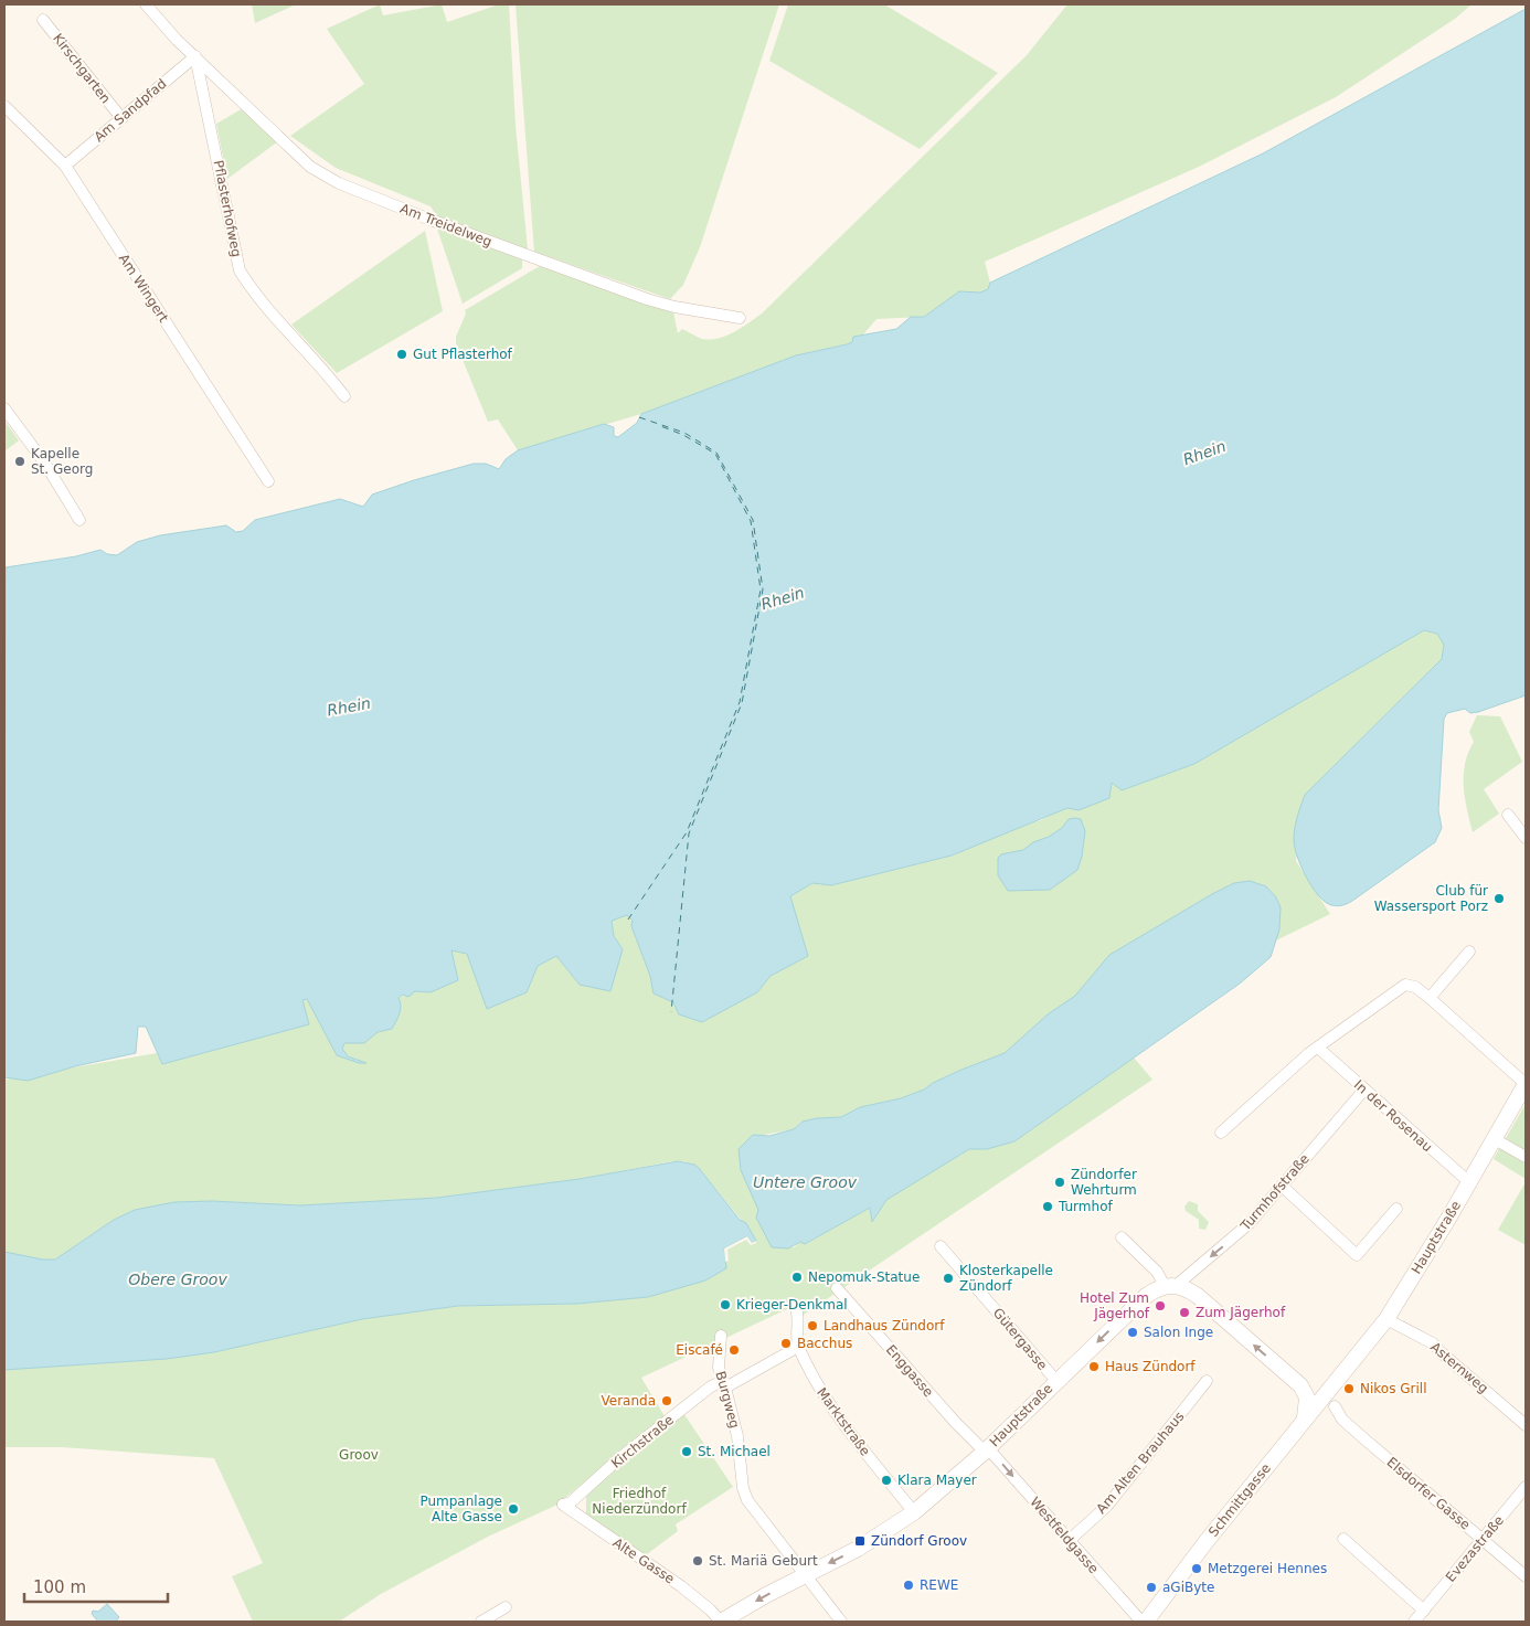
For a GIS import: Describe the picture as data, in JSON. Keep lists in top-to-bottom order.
{
  "streets": {
    "main road": ["Hauptstraße", "Schmittgasse"],
    "street": [
      "Kirschgarten",
      "Am Sandpfad",
      "Pflasterhofweg",
      "Am Treidelweg",
      "Am Wingert",
      "In der Rosenau",
      "Turmhofstraße",
      "Gütergasse",
      "Asternweg",
      "Enggasse",
      "Burgweg",
      "Marktstraße",
      "Kirchstraße",
      "Am Alten Brauhaus",
      "Elsdorfer Gasse",
      "Westfeldgasse",
      "Evezastraße",
      "Alte Gasse"
    ]
  },
  "crossings": [
    ["Kirschgarten", "Am Sandpfad"],
    ["Am Sandpfad", "Pflasterhofweg"],
    ["Am Sandpfad", "Am Treidelweg"],
    ["Am Sandpfad", "Am Wingert"],
    ["Pflasterhofweg", "Am Treidelweg"],
    ["In der Rosenau", "Turmhofstraße"],
    ["In der Rosenau", "Hauptstraße"],
    ["Turmhofstraße", "Hauptstraße"],
    ["Hauptstraße", "Gütergasse"],
    ["Hauptstraße", "Asternweg"],
    ["Hauptstraße", "Enggasse"],
    ["Hauptstraße", "Burgweg"],
    ["Hauptstraße", "Marktstraße"],
    ["Hauptstraße", "Schmittgasse"],
    ["Hauptstraße", "Westfeldgasse"],
    ["Hauptstraße", "Alte Gasse"],
    ["Enggasse", "Westfeldgasse"],
    ["Burgweg", "Kirchstraße"],
    ["Marktstraße", "Kirchstraße"],
    ["Kirchstraße", "Alte Gasse"],
    ["Am Alten Brauhaus", "Westfeldgasse"],
    ["Elsdorfer Gasse", "Evezastraße"]
  ],
  "one_way": ["Turmhofstraße", "Hauptstraße", "Westfeldgasse"],
  "water": ["Rhein", "Untere Groov", "Obere Groov"],
  "parks": ["Groov", "Friedhof Niederzündorf"],
  "places": {
    "other": [
      "Gut Pflasterhof",
      "Kapelle St. Georg",
      "Club für Wassersport Porz",
      "Zündorfer Wehrturm",
      "Turmhof",
      "Nepomuk-Statue",
      "Klosterkapelle Zündorf",
      "Krieger-Denkmal",
      "Hotel Zum Jägerhof",
      "Zum Jägerhof",
      "Landhaus Zündorf",
      "Salon Inge",
      "Bacchus",
      "Eiscafé",
      "Haus Zündorf",
      "Nikos Grill",
      "Veranda",
      "St. Michael",
      "Klara Mayer",
      "Pumpanlage Alte Gasse",
      "St. Mariä Geburt",
      "Metzgerei Hennes",
      "REWE",
      "aGiByte"
    ],
    "transit": ["Zündorf Groov"]
  },
  "scale_bar": "100 m"
}
